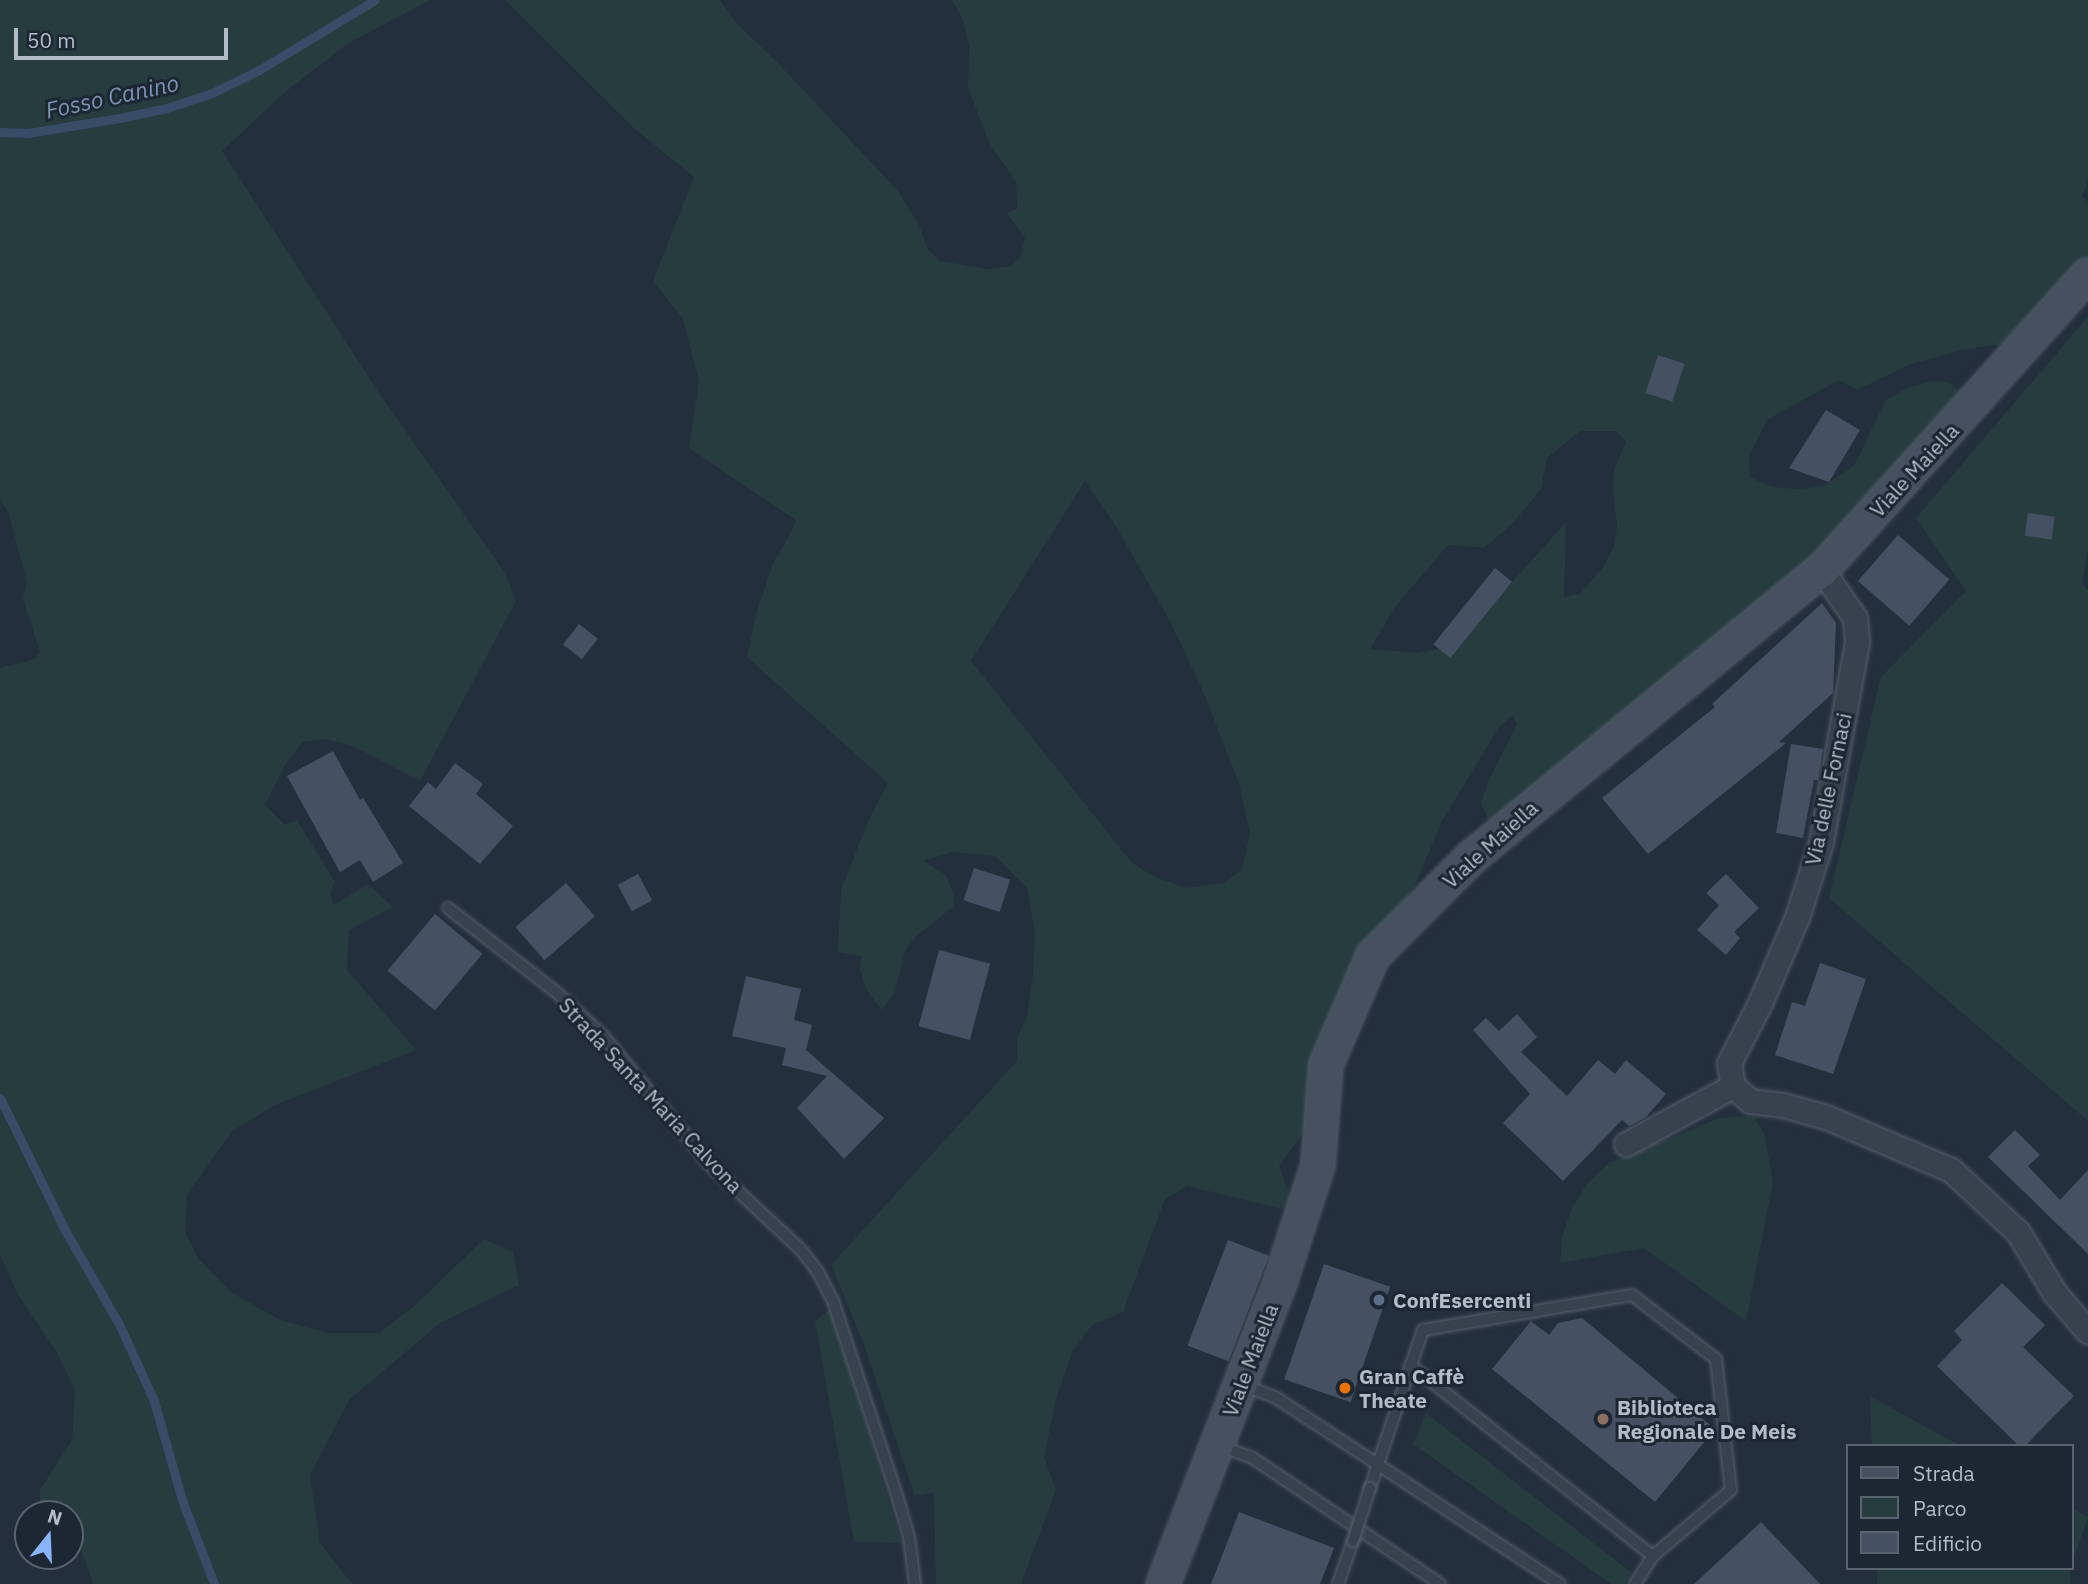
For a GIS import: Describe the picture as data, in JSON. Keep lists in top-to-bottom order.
{
  "streets": {
    "main road": ["Viale Maiella"],
    "street": ["Via delle Fornaci"],
    "lane": ["Strada Santa Maria Calvona"]
  },
  "crossings": [
    ["Viale Maiella", "Via delle Fornaci"]
  ],
  "water": ["Fosso Canino"],
  "places": ["ConfEsercenti", "Gran Caffè Theate", "Biblioteca Regionale De Meis"],
  "legend": ["Strada", "Parco", "Edificio"],
  "scale_bar": "50 m",
  "north": "top"
}
